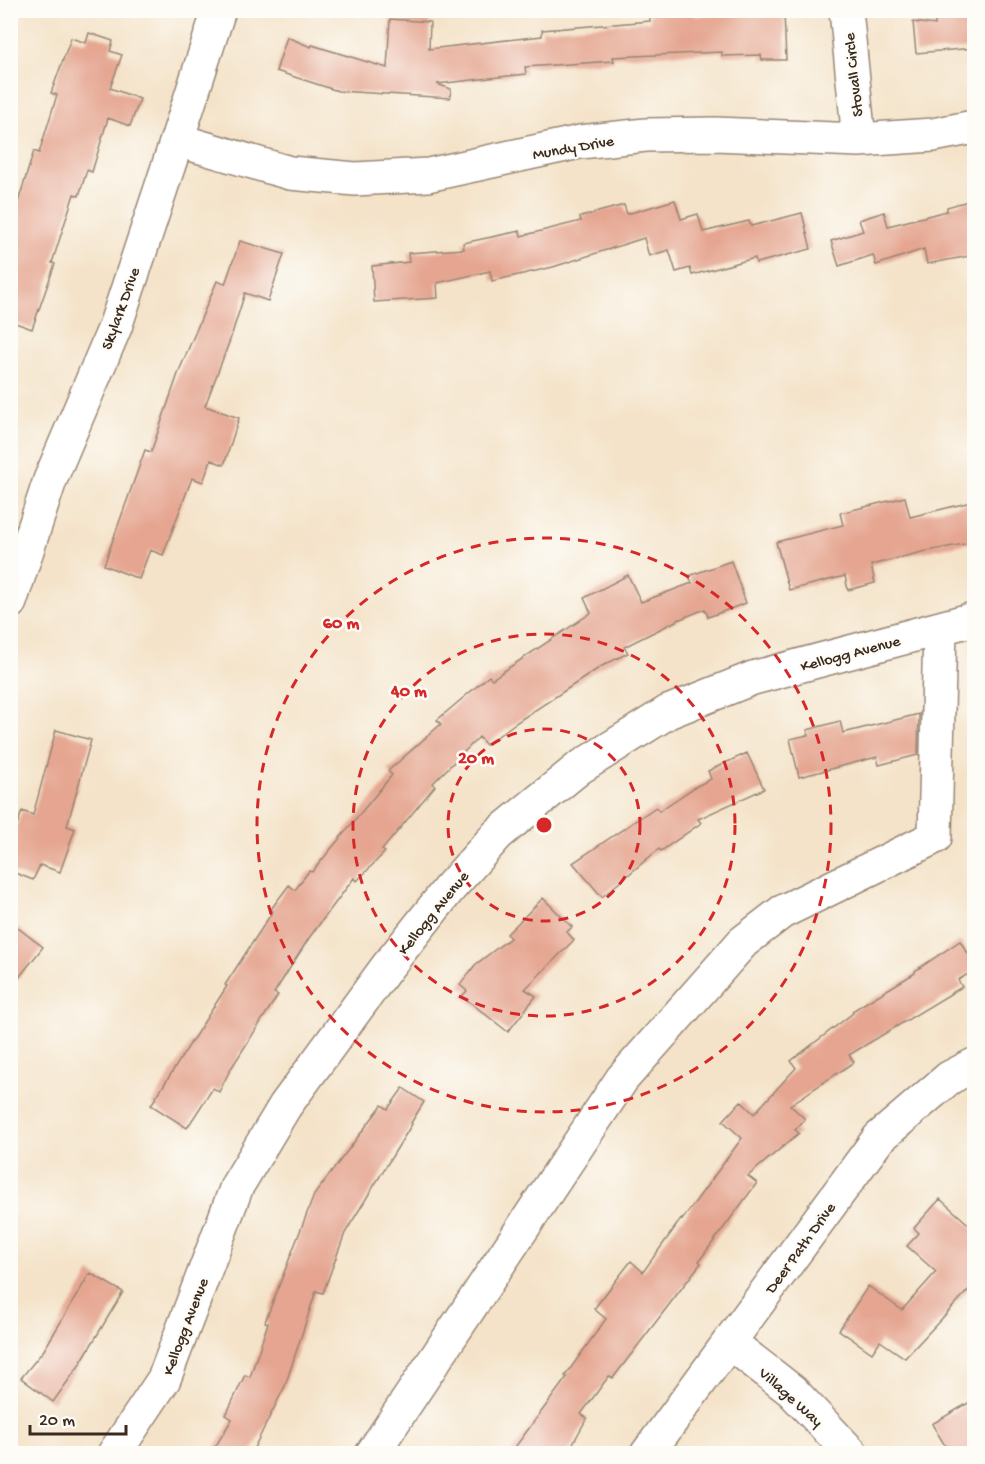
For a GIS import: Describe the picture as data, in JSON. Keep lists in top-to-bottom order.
{
  "streets": {
    "street": [
      "Stovall Circle",
      "Mundy Drive",
      "Skylark Drive",
      "Kellogg Avenue",
      "Deer Path Drive",
      "Village Way"
    ]
  },
  "crossings": [
    ["Stovall Circle", "Mundy Drive"],
    ["Mundy Drive", "Skylark Drive"],
    ["Deer Path Drive", "Village Way"]
  ],
  "scale_bar": "20 m",
  "rings": ["60 m", "40 m", "20 m"]
}
